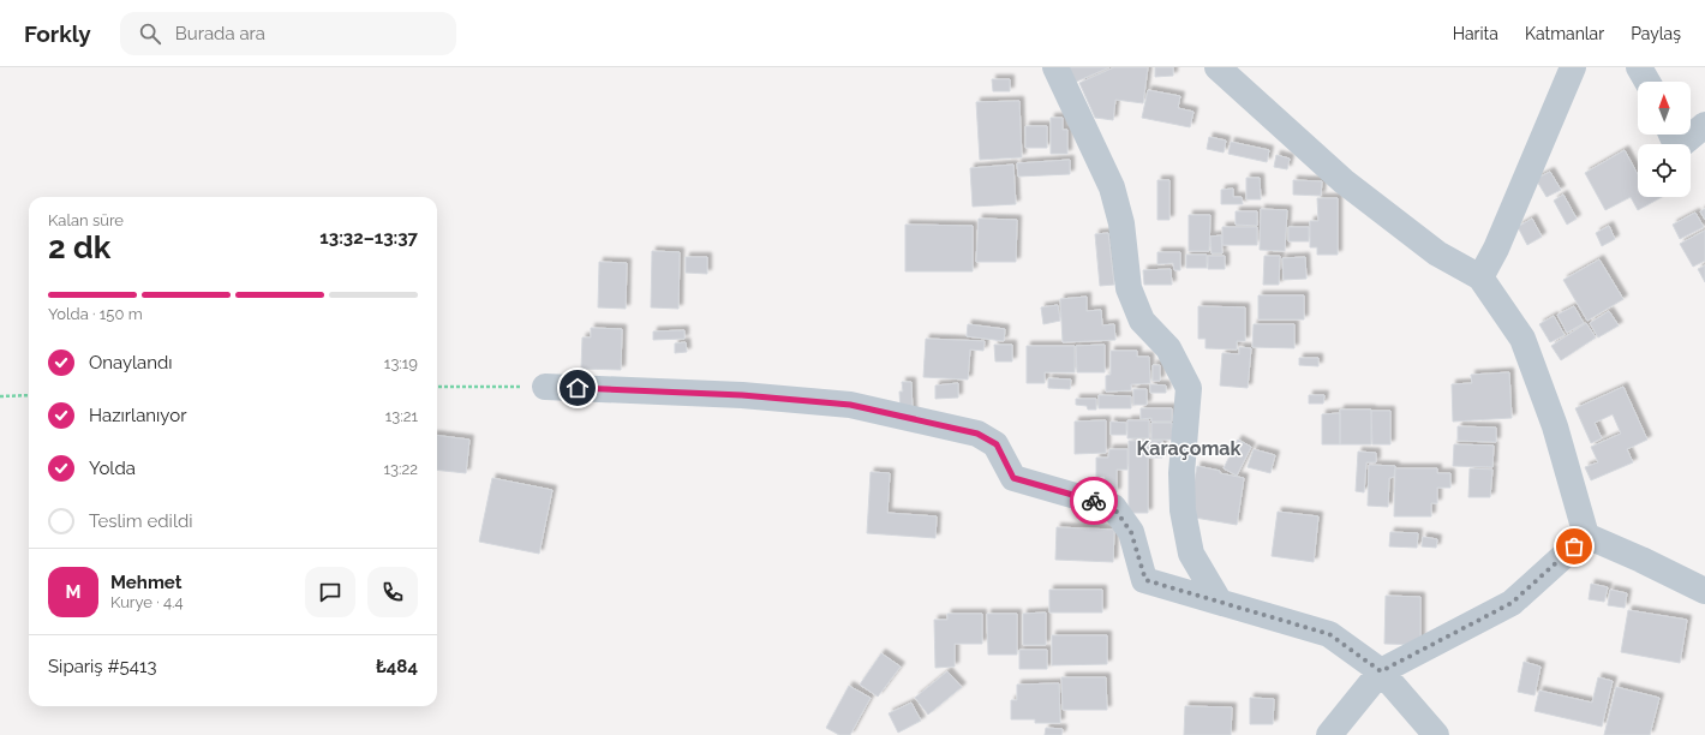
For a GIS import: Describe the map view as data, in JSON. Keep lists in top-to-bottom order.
{
  "districts": ["Karaçomak"],
  "north": "top",
  "page": {
    "header": "Forkly",
    "search": "Burada ara",
    "nav": ["Harita", "Katmanlar", "Paylaş"],
    "heading": ["2 dk", "Kalan süre", "13:32–13:37"],
    "panel": [
      "Mehmet",
      "Kurye · 4.4",
      "Sipariş #5413",
      "₺484"
    ],
    "bar": "Yolda · 150 m",
    "list": [
      ["Onaylandı", "13:19"],
      ["Hazırlanıyor", "13:21"],
      ["Yolda", "13:22"],
      "Teslim edildi"
    ],
    "round": "M"
  }
}
